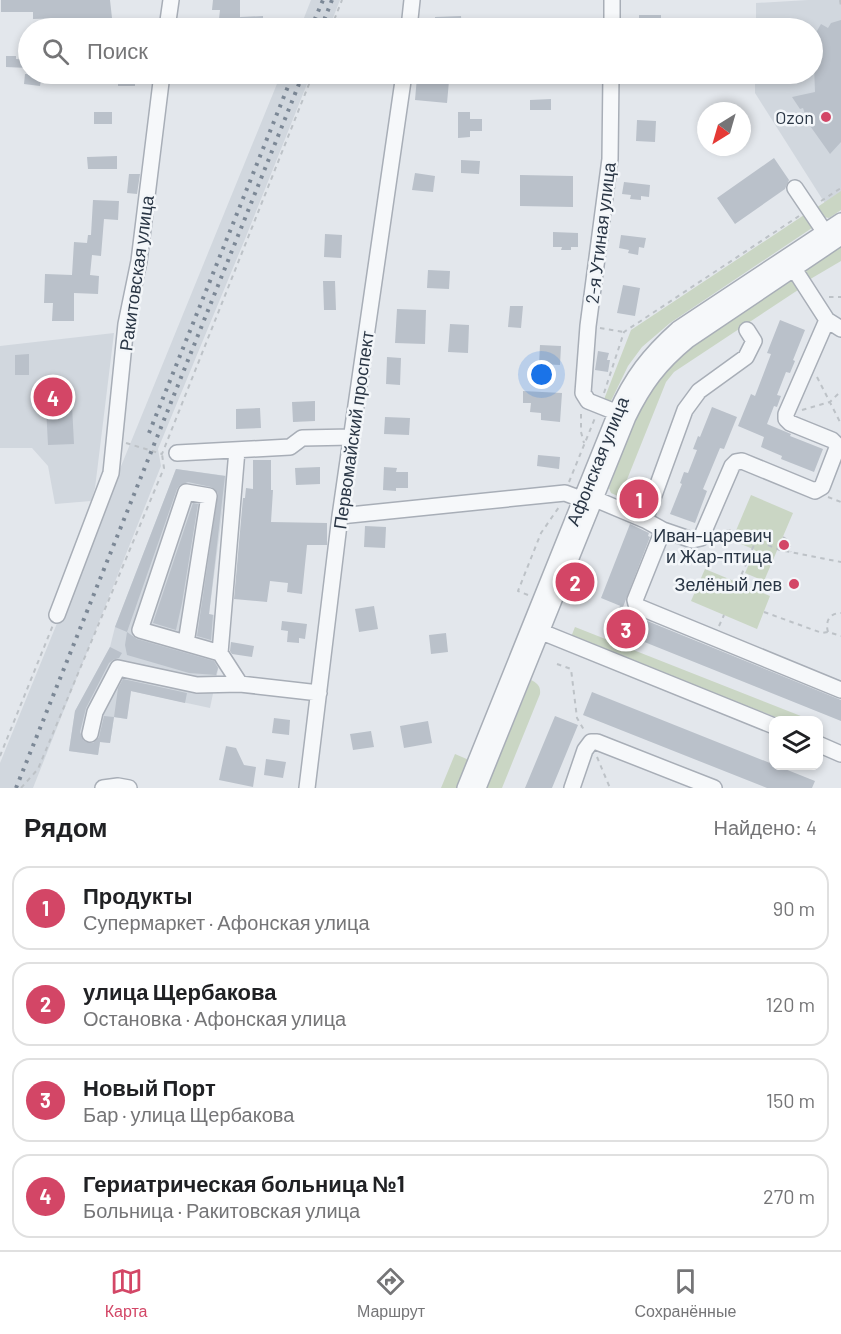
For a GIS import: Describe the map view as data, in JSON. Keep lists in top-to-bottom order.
{
  "streets": {
    "street": [
      "2-я Утиная улица",
      "Ракитовская улица",
      "Первомайский проспект",
      "Афонская улица"
    ]
  },
  "places": ["Ozon", "Иван-царевич и Жар-птица", "Зелёный лев"],
  "north": "bottom left",
  "page": {
    "search": "Поиск",
    "pins": [
      "4",
      "1",
      "2",
      "3"
    ],
    "heading": ["Рядом", "Найдено: 4"],
    "list": [
      {
        "mark": "1",
        "name": "Продукты",
        "note": "Супермаркет · Афонская улица",
        "value": "90 m"
      },
      {
        "mark": "2",
        "name": "улица Щербакова",
        "note": "Остановка · Афонская улица",
        "value": "120 m"
      },
      {
        "mark": "3",
        "name": "Новый Порт",
        "note": "Бар · улица Щербакова",
        "value": "150 m"
      },
      {
        "mark": "4",
        "name": "Гериатрическая больница №1",
        "note": "Больница · Ракитовская улица",
        "value": "270 m"
      }
    ],
    "nav": ["Карта", "Маршрут", "Сохранённые"]
  }
}
